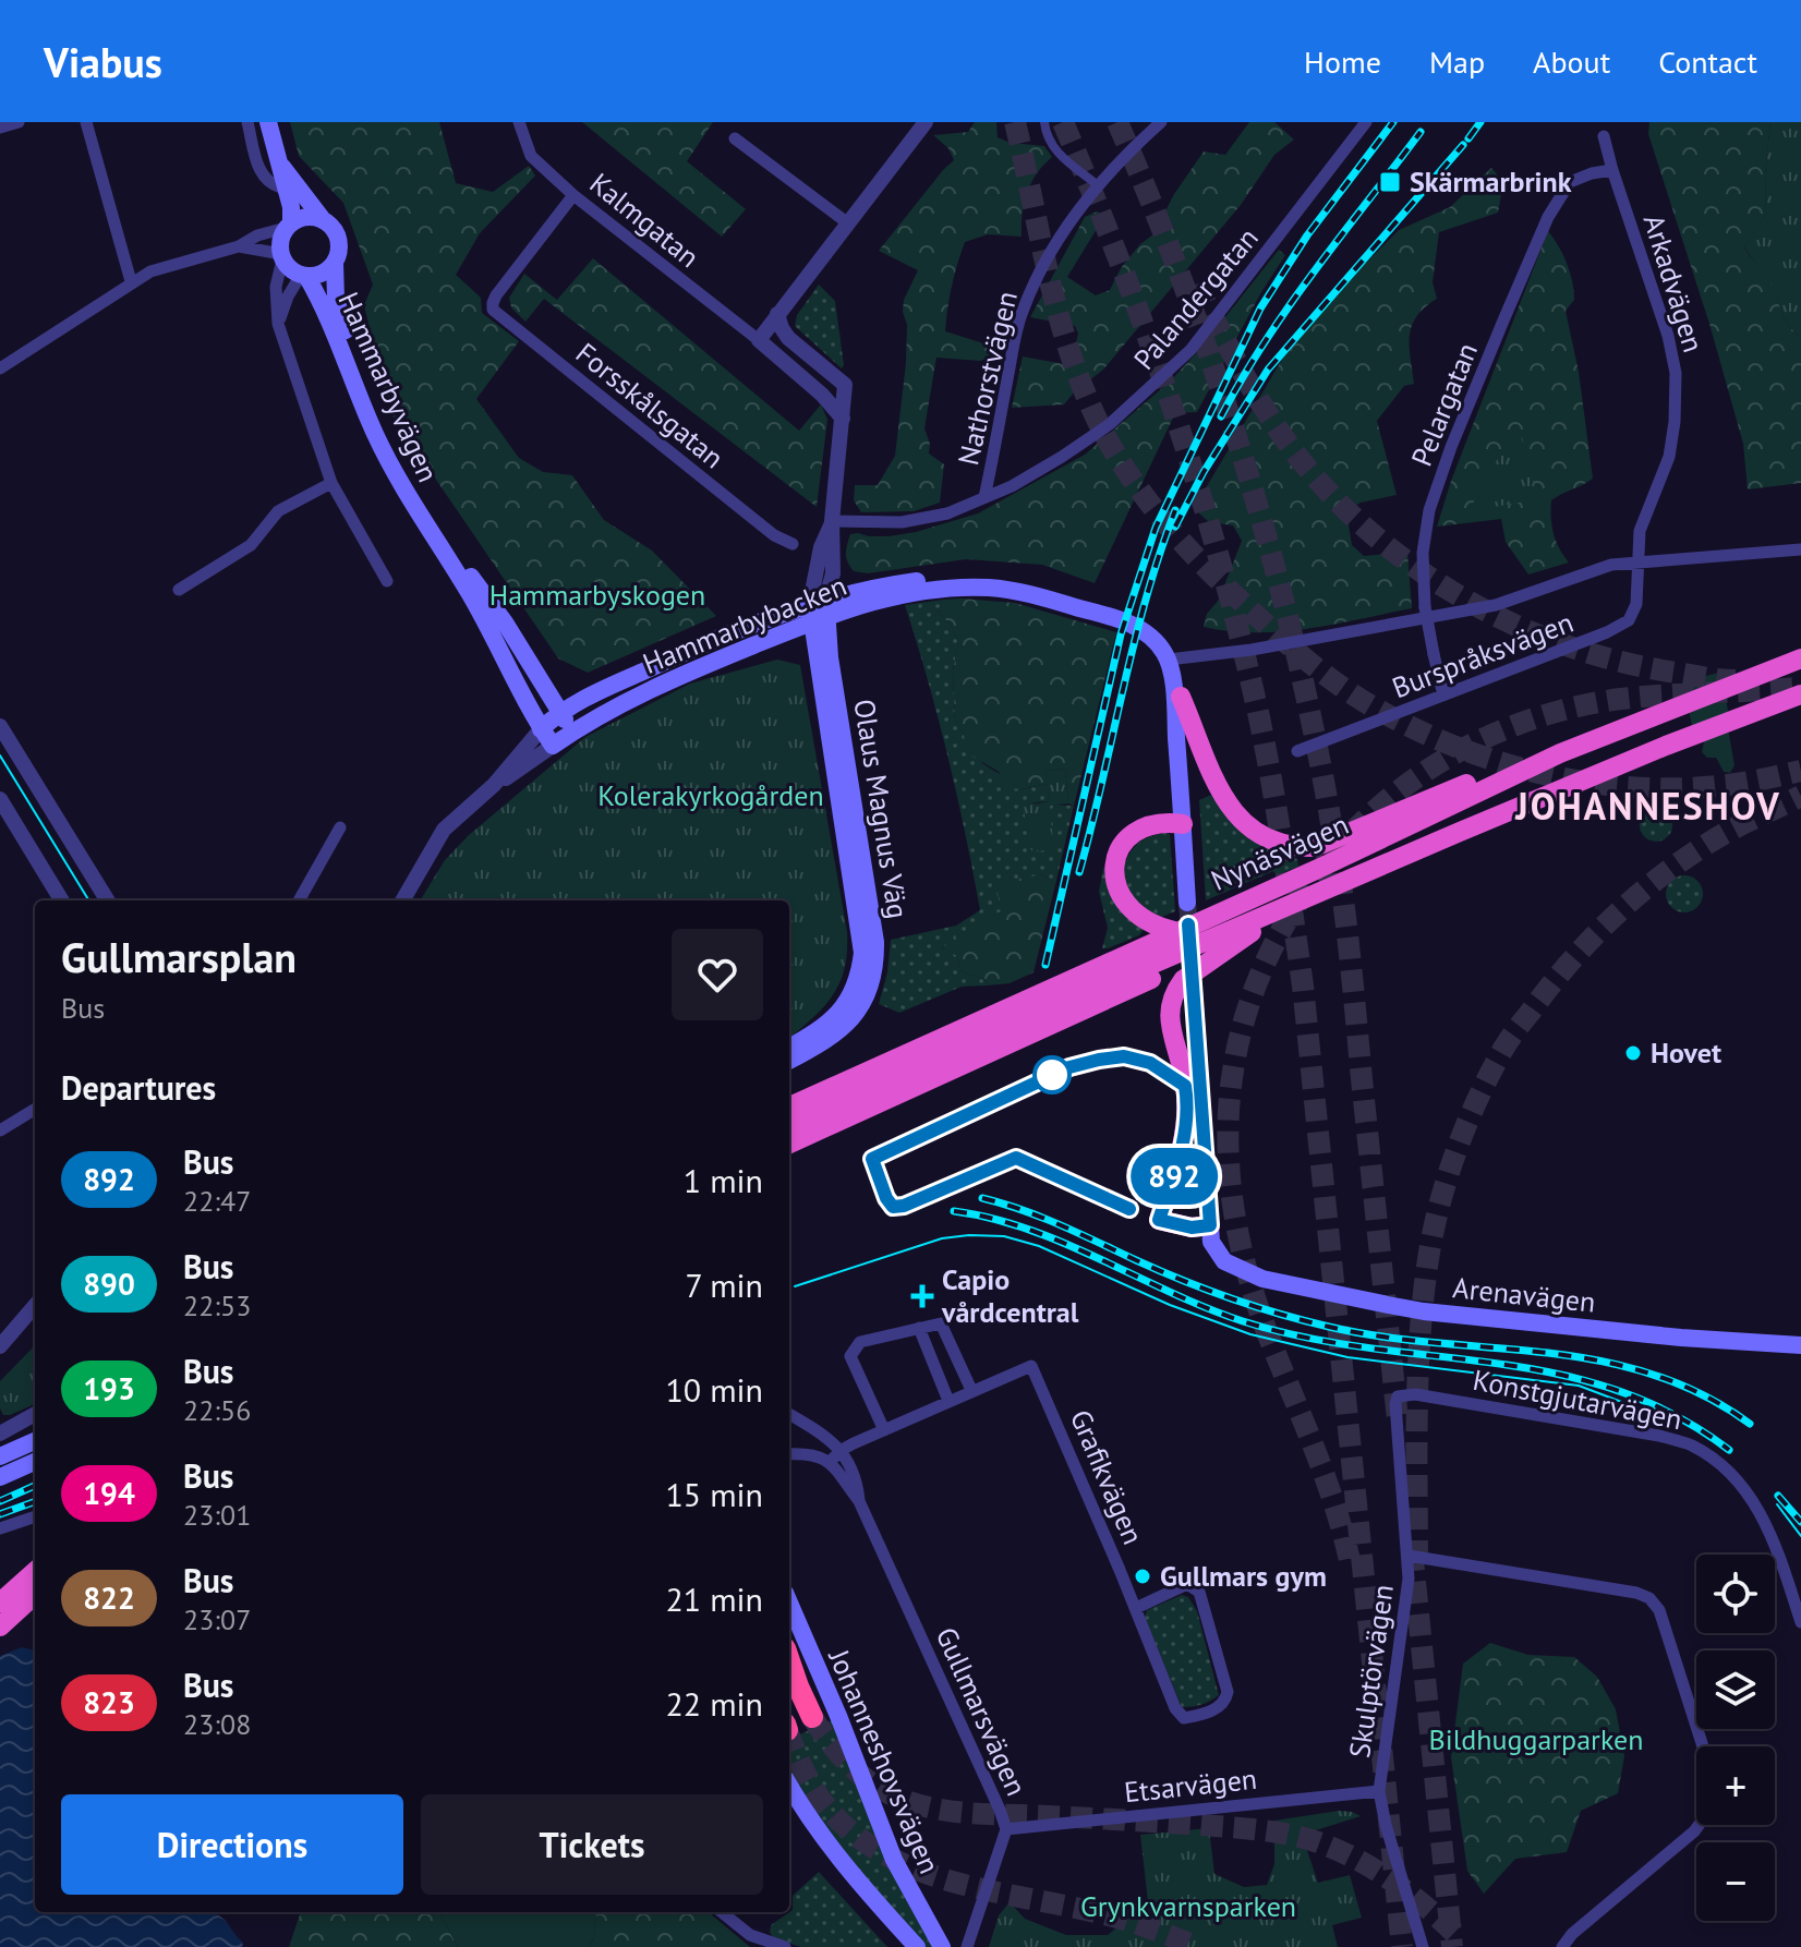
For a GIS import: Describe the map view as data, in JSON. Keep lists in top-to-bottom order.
{
  "streets": {
    "highway": ["Nynäsvägen"],
    "main road": [
      "Hammarbyvägen",
      "Hammarbybacken",
      "Olaus Magnus Väg",
      "Arenavägen",
      "Johanneshovsvägen"
    ],
    "street": [
      "Kalmgatan",
      "Arkadvägen",
      "Palandergatan",
      "Nathorstvägen",
      "Pelargatan",
      "Forsskålsgatan",
      "Burspråksvägen",
      "Konstgjutarvägen",
      "Grafikvägen",
      "Skulptörvägen",
      "Gullmarsvägen",
      "Etsarvägen"
    ]
  },
  "crossings": [
    ["Kalmgatan", "Forsskålsgatan"],
    ["Arkadvägen", "Pelargatan"],
    ["Arkadvägen", "Burspråksvägen"],
    ["Palandergatan", "Nathorstvägen"],
    ["Palandergatan", "Olaus Magnus Väg"],
    ["Hammarbyvägen", "Hammarbybacken"],
    ["Pelargatan", "Burspråksvägen"],
    ["Hammarbybacken", "Olaus Magnus Väg"],
    ["Konstgjutarvägen", "Skulptörvägen"],
    ["Skulptörvägen", "Etsarvägen"],
    ["Gullmarsvägen", "Etsarvägen"]
  ],
  "districts": ["JOHANNESHOV"],
  "parks": [
    "Hammarbyskogen",
    "Kolerakyrkogården",
    "Bildhuggarparken",
    "Grynkvarnsparken"
  ],
  "places": {
    "transit": ["Skärmarbrink"],
    "other": ["Hovet", "Gullmars gym"],
    "health": ["Capio vårdcentral"]
  },
  "lines": ["bus line 892"],
  "page": {
    "header": "Viabus",
    "nav": [
      "Home",
      "Map",
      "About",
      "Contact"
    ],
    "on_map": "892",
    "heading": [
      ["Gullmarsplan", "Bus"],
      "Departures"
    ],
    "list": [
      {
        "mark": "892",
        "name": "Bus",
        "note": "22:47",
        "value": "1 min"
      },
      {
        "mark": "890",
        "name": "Bus",
        "note": "22:53",
        "value": "7 min"
      },
      {
        "mark": "193",
        "name": "Bus",
        "note": "22:56",
        "value": "10 min"
      },
      {
        "mark": "194",
        "name": "Bus",
        "note": "23:01",
        "value": "15 min"
      },
      {
        "mark": "822",
        "name": "Bus",
        "note": "23:07",
        "value": "21 min"
      },
      {
        "mark": "823",
        "name": "Bus",
        "note": "23:08",
        "value": "22 min"
      }
    ],
    "map_buttons": ["+", "−"],
    "buttons": ["Directions", "Tickets"]
  }
}
